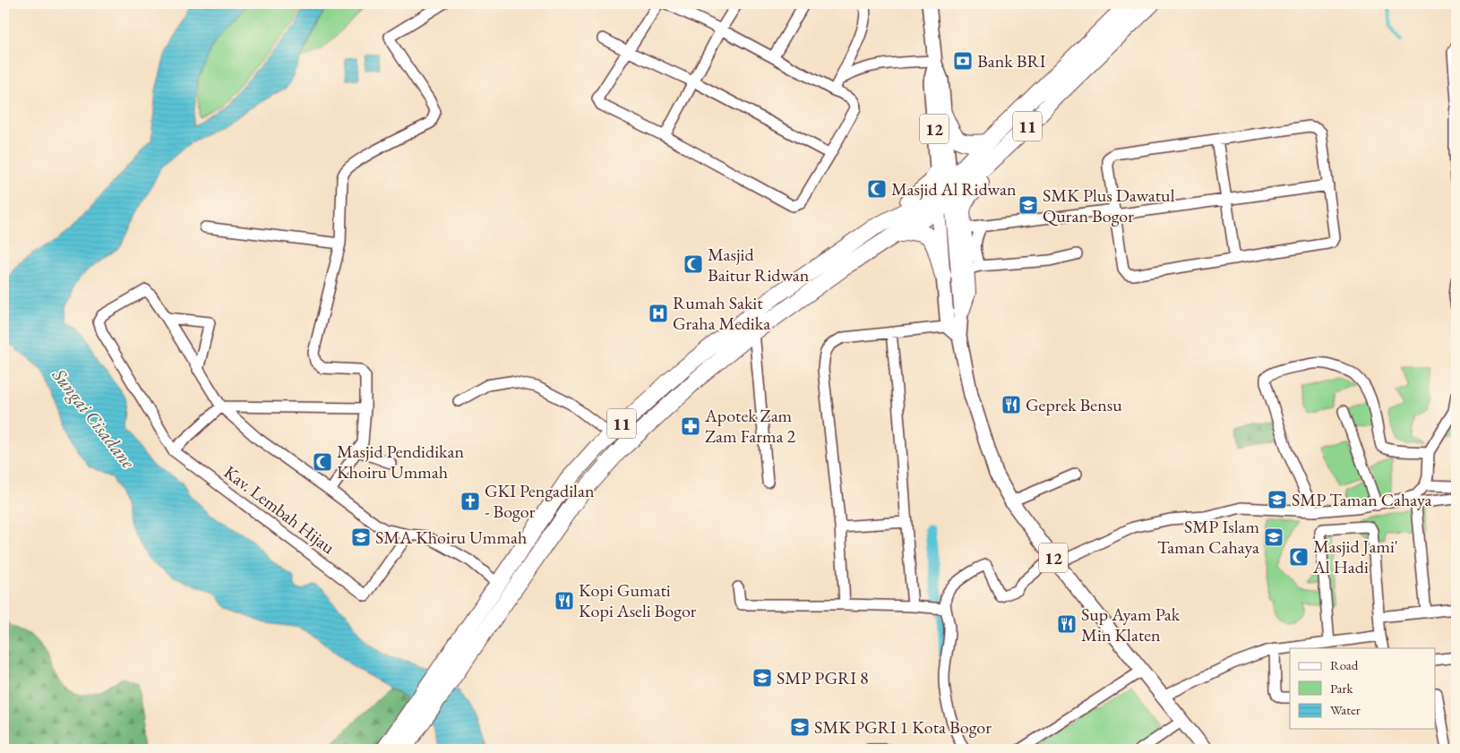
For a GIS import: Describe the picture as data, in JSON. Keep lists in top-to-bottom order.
{
  "streets": {
    "highway": ["11", "12"],
    "street": ["Kav. Lembah Hijau"]
  },
  "crossings": [
    ["11", "12"],
    ["11", "Kav. Lembah Hijau"]
  ],
  "water": ["Sungai Cisadane"],
  "places": {
    "bank": ["Bank BRI"],
    "mosque": [
      "Masjid Al Ridwan",
      "Masjid Baitur Ridwan",
      "Masjid Pendidikan Khoiru Ummah",
      "Masjid Jami' Al Hadi"
    ],
    "school or university": [
      "SMK Plus Dawatul Quran Bogor",
      "SMP Taman Cahaya",
      "SMA Khoiru Ummah",
      "SMP Islam Taman Cahaya",
      "SMP PGRI 8",
      "SMK PGRI 1 Kota Bogor"
    ],
    "hospital": ["Rumah Sakit Graha Medika"],
    "restaurant": ["Geprek Bensu", "Kopi Gumati Kopi Aseli Bogor", "Sup Ayam Pak Min Klaten"],
    "pharmacy": ["Apotek Zam Zam Farma 2"],
    "church": ["GKI Pengadilan - Bogor"]
  },
  "legend": ["Road", "Park", "Water"]
}
